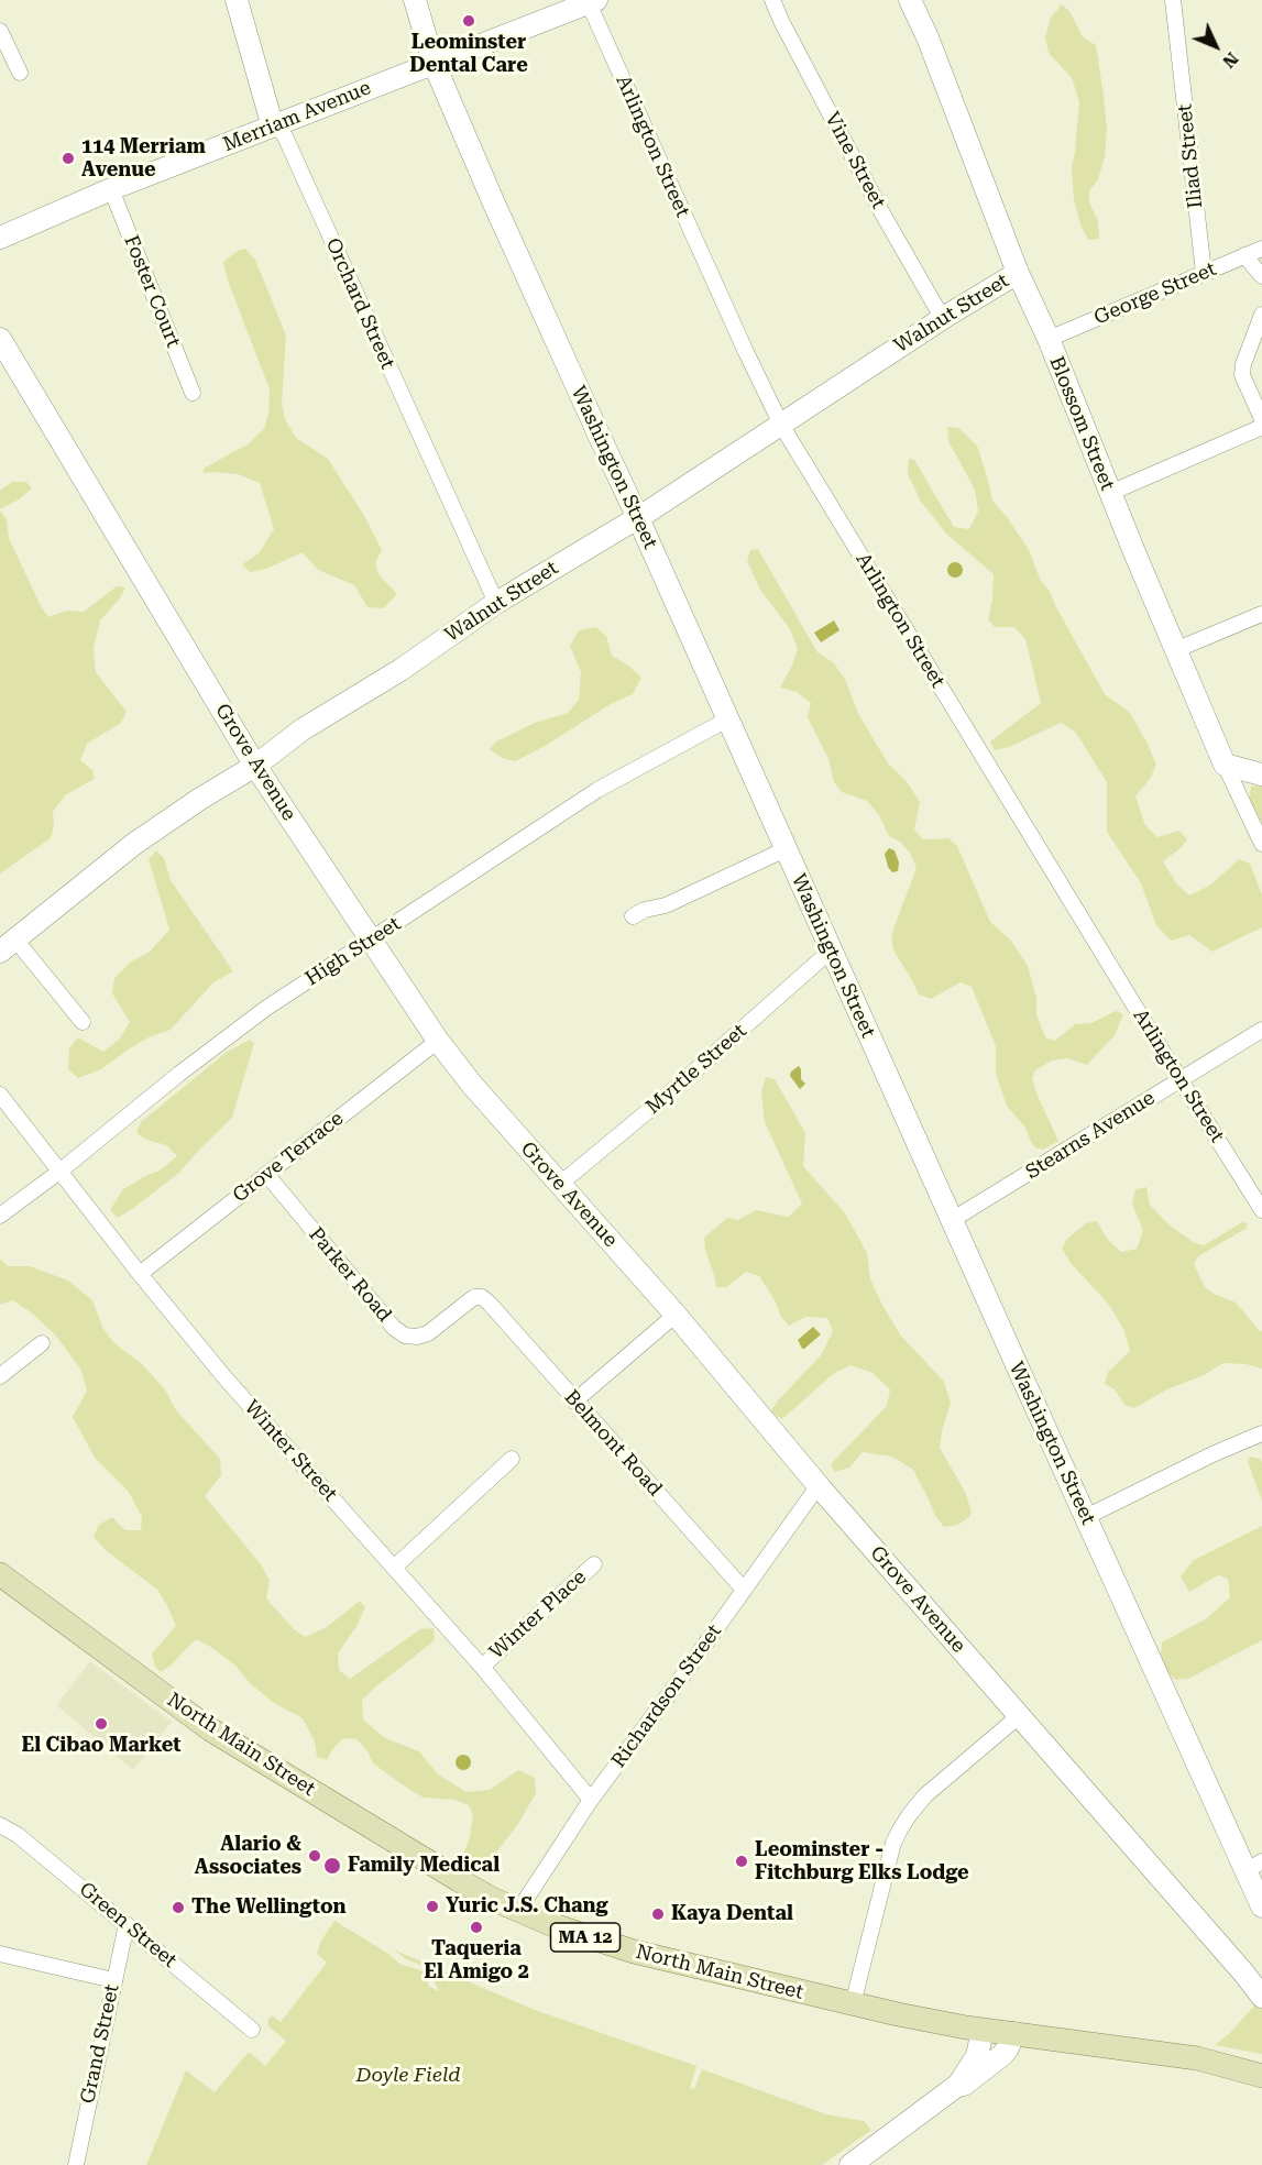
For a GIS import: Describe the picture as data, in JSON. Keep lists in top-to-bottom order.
{
  "streets": {
    "main road": ["North Main Street", "MA 12"],
    "street": [
      "Merriam Avenue",
      "Arlington Street",
      "Iliad Street",
      "Vine Street",
      "Foster Court",
      "George Street",
      "Orchard Street",
      "Walnut Street",
      "Blossom Street",
      "Washington Street",
      "Grove Avenue",
      "High Street",
      "Myrtle Street",
      "Stearns Avenue",
      "Grove Terrace",
      "Parker Road",
      "Belmont Road",
      "Winter Street",
      "Winter Place",
      "Richardson Street",
      "Green Street",
      "Grand Street"
    ]
  },
  "crossings": [
    ["Merriam Avenue", "Arlington Street"],
    ["Merriam Avenue", "Foster Court"],
    ["Merriam Avenue", "Orchard Street"],
    ["Merriam Avenue", "Washington Street"],
    ["Arlington Street", "Walnut Street"],
    ["Arlington Street", "Stearns Avenue"],
    ["Iliad Street", "George Street"],
    ["Vine Street", "Walnut Street"],
    ["George Street", "Blossom Street"],
    ["Orchard Street", "Walnut Street"],
    ["Walnut Street", "Blossom Street"],
    ["Walnut Street", "Washington Street"],
    ["Walnut Street", "Grove Avenue"],
    ["Washington Street", "High Street"],
    ["Washington Street", "Myrtle Street"],
    ["Washington Street", "Stearns Avenue"],
    ["Grove Avenue", "High Street"],
    ["Grove Avenue", "Myrtle Street"],
    ["Grove Avenue", "Grove Terrace"],
    ["Grove Avenue", "Richardson Street"],
    ["High Street", "Winter Street"],
    ["Grove Terrace", "Parker Road"],
    ["Grove Terrace", "Winter Street"],
    ["Parker Road", "Belmont Road"],
    ["Belmont Road", "Richardson Street"],
    ["Winter Street", "Winter Place"],
    ["Winter Street", "Richardson Street"],
    ["Richardson Street", "North Main Street"],
    ["Green Street", "Grand Street"]
  ],
  "parks": ["Doyle Field"],
  "places": [
    "Leominster Dental Care",
    "114 Merriam Avenue",
    "El Cibao Market",
    "Alario & Associates",
    "Leominster - Fitchburg Elks Lodge",
    "Family Medical",
    "Yuric J.S. Chang",
    "The Wellington",
    "Kaya Dental",
    "Taqueria El Amigo 2"
  ],
  "north": "bottom right"
}
